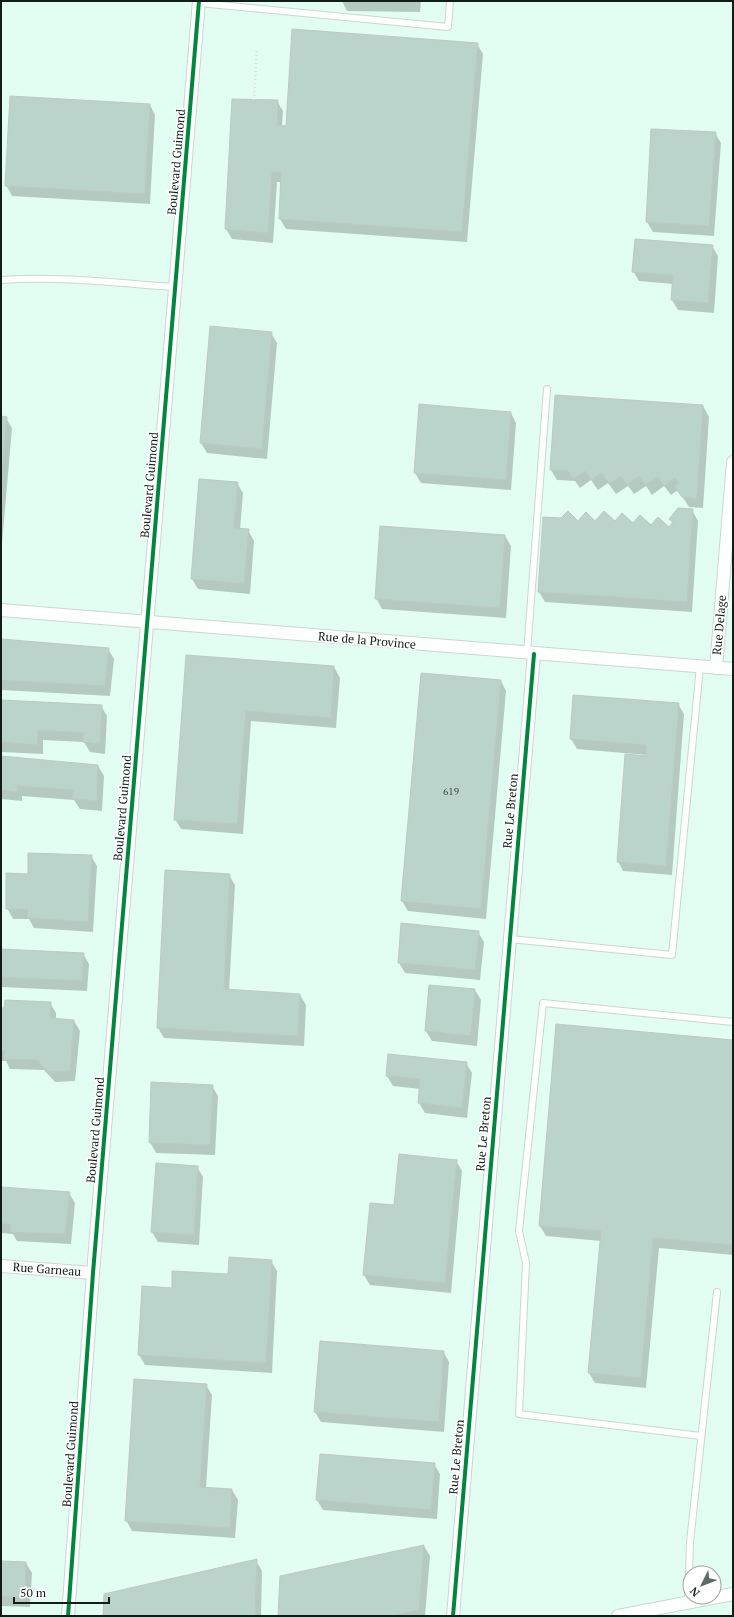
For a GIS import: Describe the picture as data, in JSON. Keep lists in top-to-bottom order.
{
  "streets": {
    "street": [
      "Boulevard Guimond",
      "Rue Delage",
      "Rue de la Province",
      "Rue Le Breton",
      "Rue Garneau"
    ]
  },
  "crossings": [
    ["Boulevard Guimond", "Rue de la Province"],
    ["Boulevard Guimond", "Rue Garneau"],
    ["Rue Delage", "Rue de la Province"],
    ["Rue de la Province", "Rue Le Breton"]
  ],
  "house_numbers": ["619"],
  "scale_bar": "50 m",
  "north": "bottom left"
}
